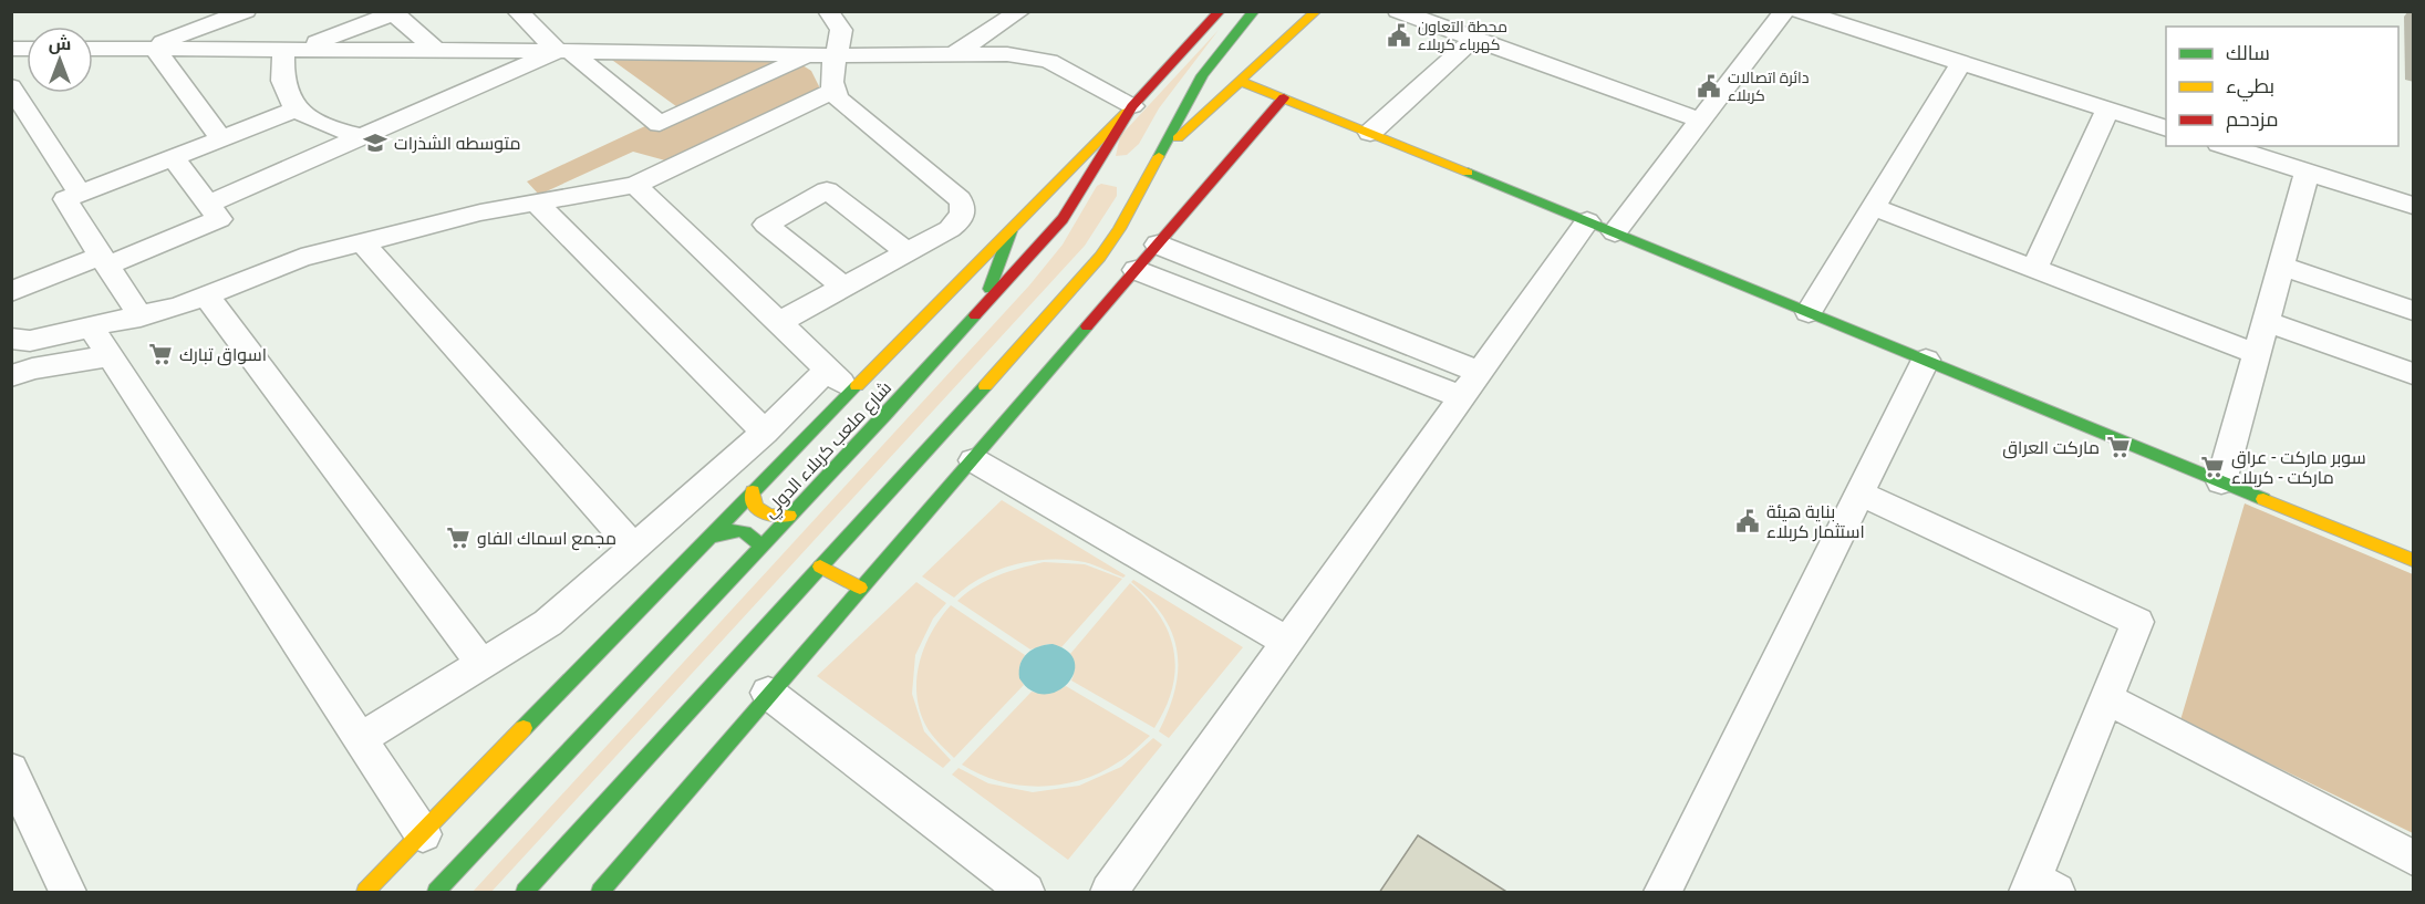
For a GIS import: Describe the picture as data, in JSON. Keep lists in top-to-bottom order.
{
  "streets": {
    "main road": ["شارع ملعب كربلاء الدولي"]
  },
  "places": {
    "public building": ["محطة التعاون كهرباء كربلاء", "دائرة اتصالات كربلاء", "بناية هيئة استثمار كربلاء"],
    "school or university": ["متوسطه الشذرات"],
    "supermarket": [
      "اسواق تبارك",
      "ماركت العراق",
      "سوبر ماركت - عراق ماركت - كربلاء",
      "مجمع اسماك الفاو"
    ]
  },
  "legend": ["سالك", "بطيء", "مزدحم"],
  "north": "top"
}
